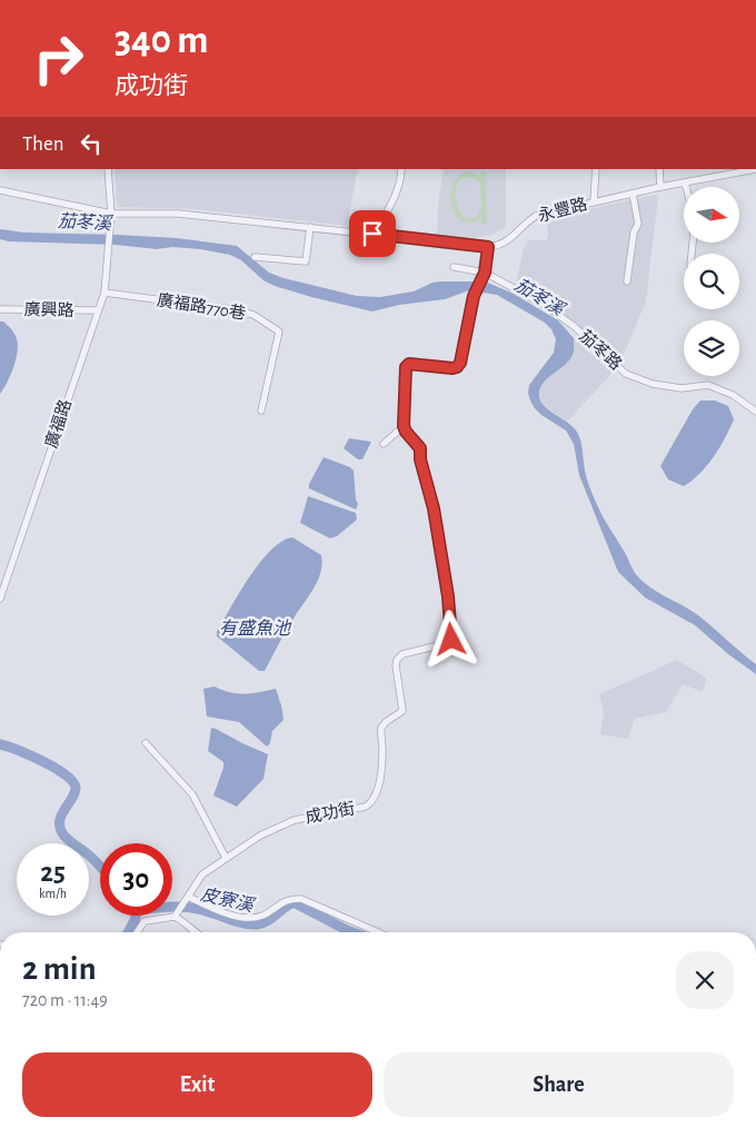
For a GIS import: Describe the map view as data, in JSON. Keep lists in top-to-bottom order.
{
  "streets": {
    "street": [
      "永豐路",
      "廣福路770巷",
      "廣興路",
      "茄苳路",
      "廣福路",
      "成功街"
    ]
  },
  "crossings": [
    ["廣福路770巷", "廣福路"],
    ["廣興路", "廣福路"]
  ],
  "water": ["茄苳溪", "有盛魚池", "皮寮溪"],
  "north": "right",
  "page": {
    "turn": ["340 m", "成功街"],
    "then": "Then",
    "speed": "25 km/h",
    "limit": "30",
    "heading": ["2 min", "720 m · 11:49"],
    "buttons": ["Exit", "Share"]
  }
}
